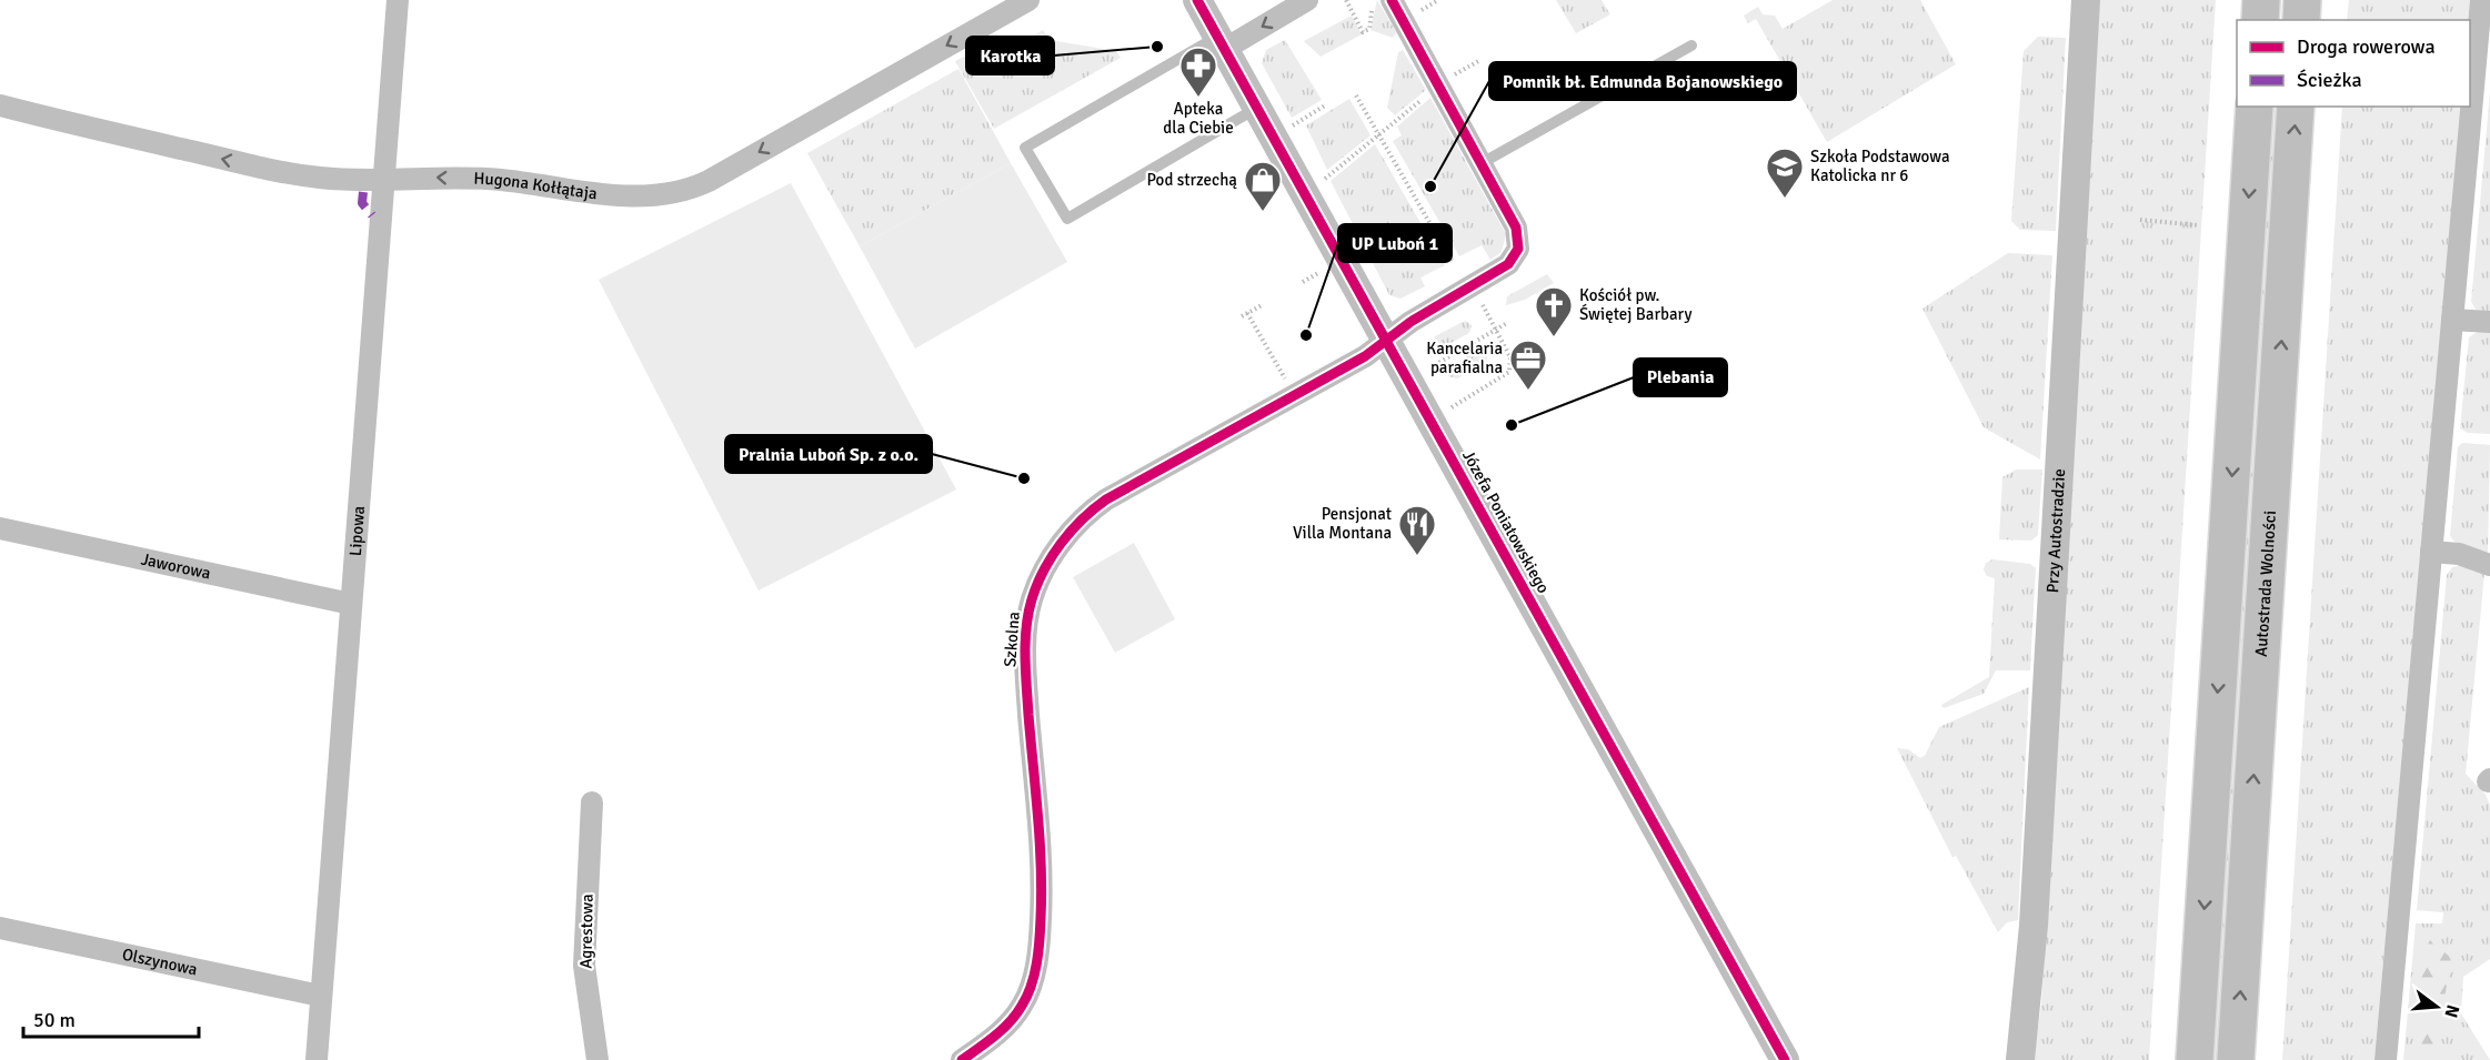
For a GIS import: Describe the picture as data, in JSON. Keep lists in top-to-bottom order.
{
  "streets": {
    "highway": ["Autostrada Wolności"],
    "street": [
      "Hugona Kołłątaja",
      "Józefa Poniatowskiego",
      "Lipowa",
      "Przy Autostradzie",
      "Jaworowa",
      "Szkolna",
      "Agrestowa",
      "Olszynowa"
    ]
  },
  "crossings": [
    ["Hugona Kołłątaja", "Lipowa"],
    ["Józefa Poniatowskiego", "Szkolna"],
    ["Lipowa", "Jaworowa"],
    ["Lipowa", "Olszynowa"]
  ],
  "one_way": ["Hugona Kołłątaja"],
  "places": {
    "other": [
      "Karotka",
      "Pomnik bł. Edmunda Bojanowskiego",
      "UP Luboń 1",
      "Plebania",
      "Pralnia Luboń Sp. z o.o."
    ],
    "pharmacy": ["Apteka dla Ciebie"],
    "school or university": ["Szkoła Podstawowa Katolicka nr 6"],
    "shop": ["Pod strzechą"],
    "church": ["Kościół pw. Świętej Barbary"],
    "office": ["Kancelaria parafialna"],
    "restaurant": ["Pensjonat Villa Montana"]
  },
  "legend": ["Droga rowerowa", "Ścieżka"],
  "scale_bar": "50 m",
  "north": "right"
}
